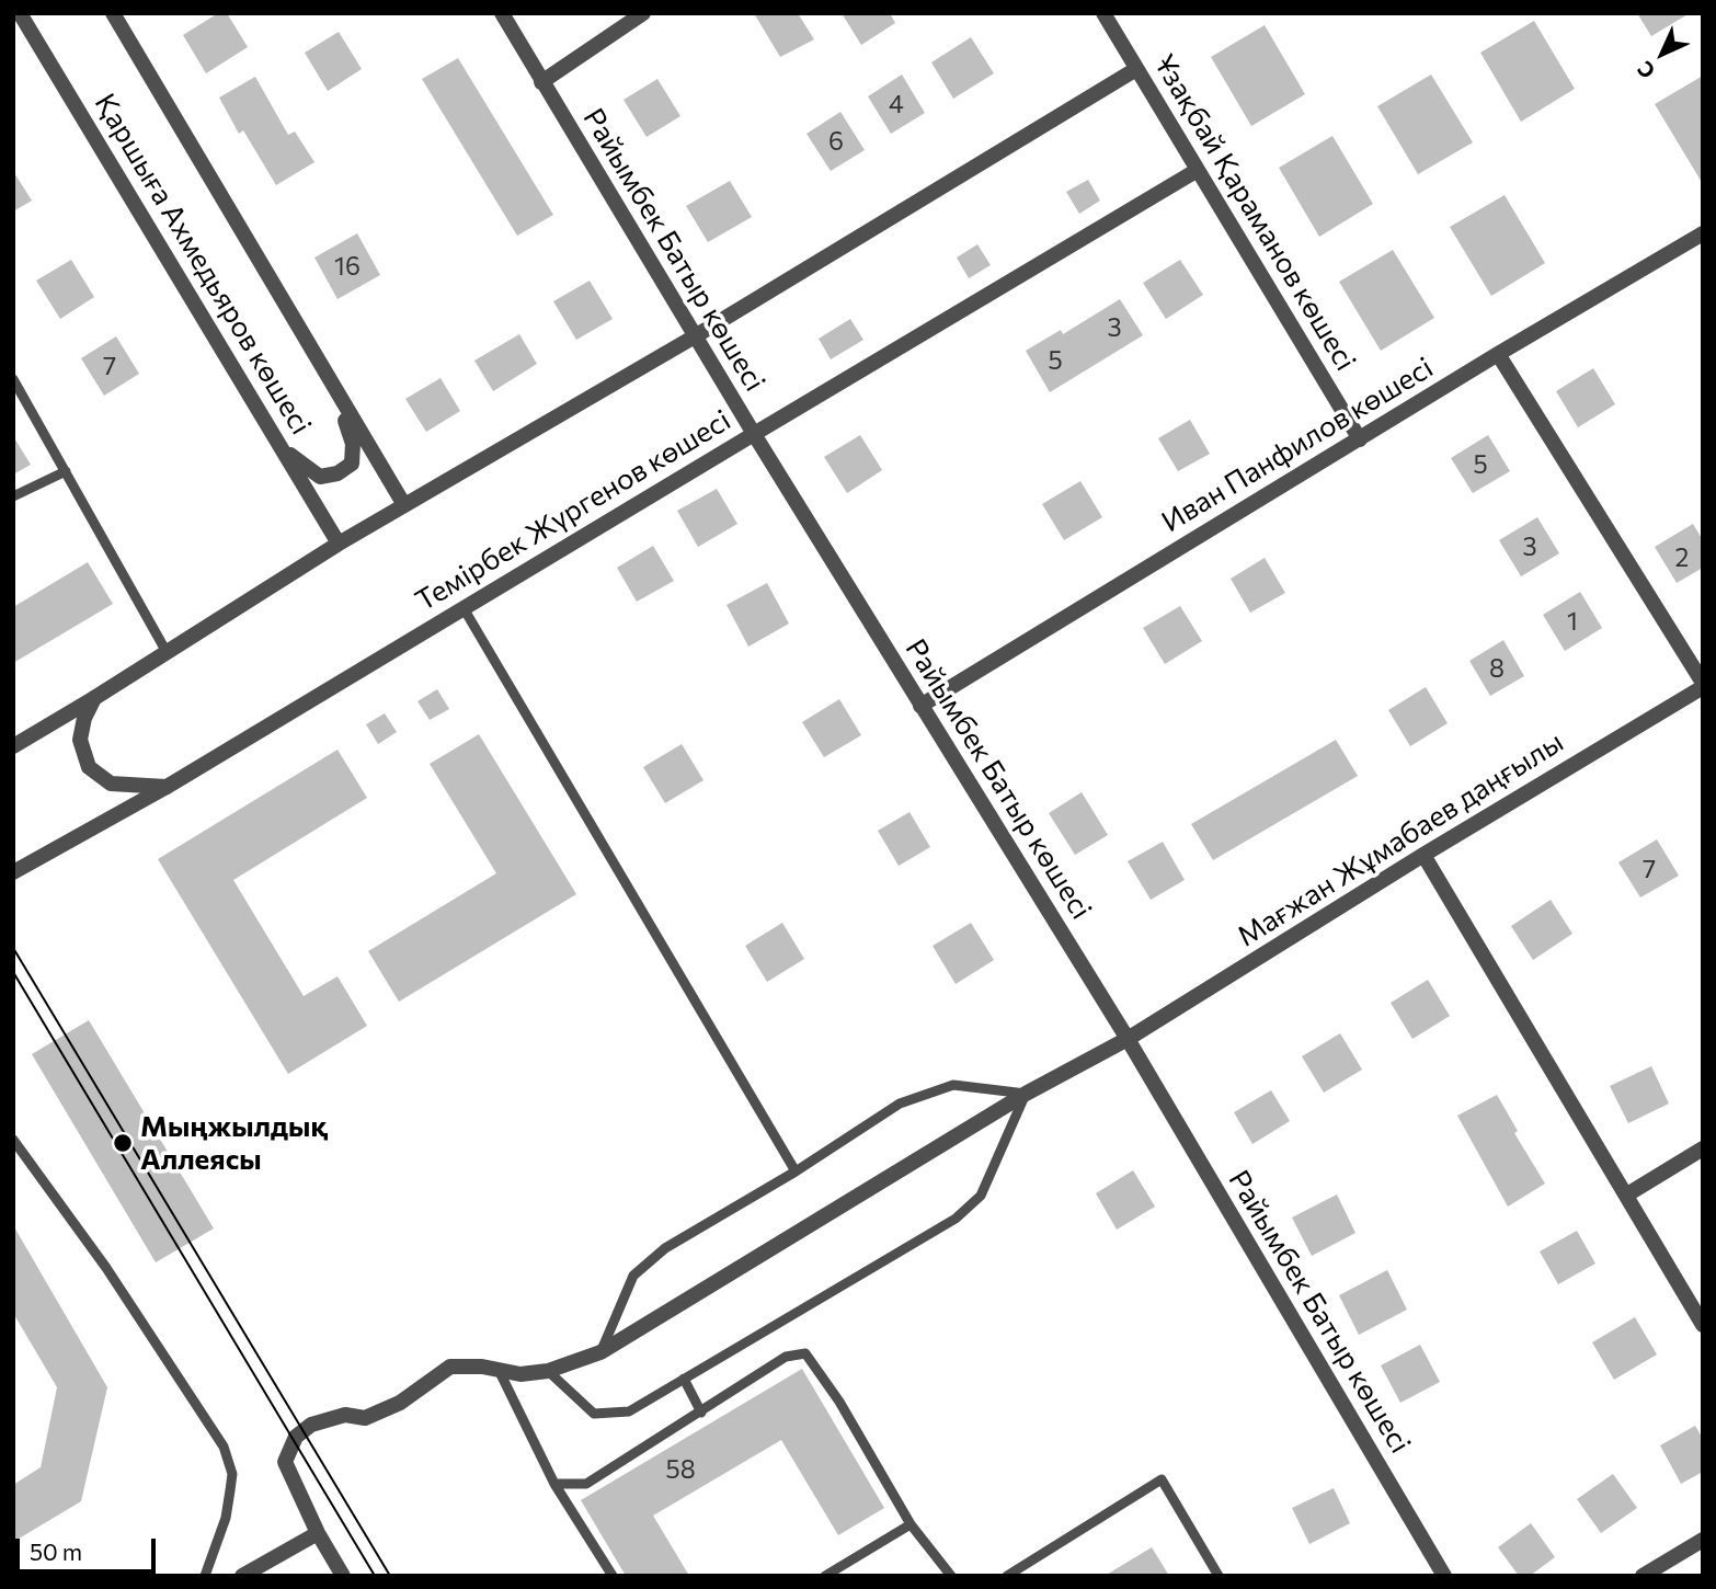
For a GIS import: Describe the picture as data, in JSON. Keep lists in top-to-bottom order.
{
  "streets": {
    "street": [
      "Ұзақбай Қараманов көшесі",
      "Райымбек Батыр көшесі",
      "Қаршыға Ахмедьяров көшесі",
      "Иван Панфилов көшесі",
      "Темірбек Жүргенов көшесі",
      "Мағжан Жұмабаев даңғылы"
    ]
  },
  "crossings": [
    ["Ұзақбай Қараманов көшесі", "Иван Панфилов көшесі"],
    ["Ұзақбай Қараманов көшесі", "Темірбек Жүргенов көшесі"],
    ["Райымбек Батыр көшесі", "Иван Панфилов көшесі"],
    ["Райымбек Батыр көшесі", "Темірбек Жүргенов көшесі"],
    ["Райымбек Батыр көшесі", "Мағжан Жұмабаев даңғылы"]
  ],
  "places": ["Мыңжылдық Аллеясы"],
  "house_numbers": [
    "4",
    "6",
    "16",
    "3",
    "5",
    "7",
    "5",
    "3",
    "2",
    "1",
    "8",
    "7",
    "58"
  ],
  "scale_bar": "50 m",
  "north": "bottom left"
}
